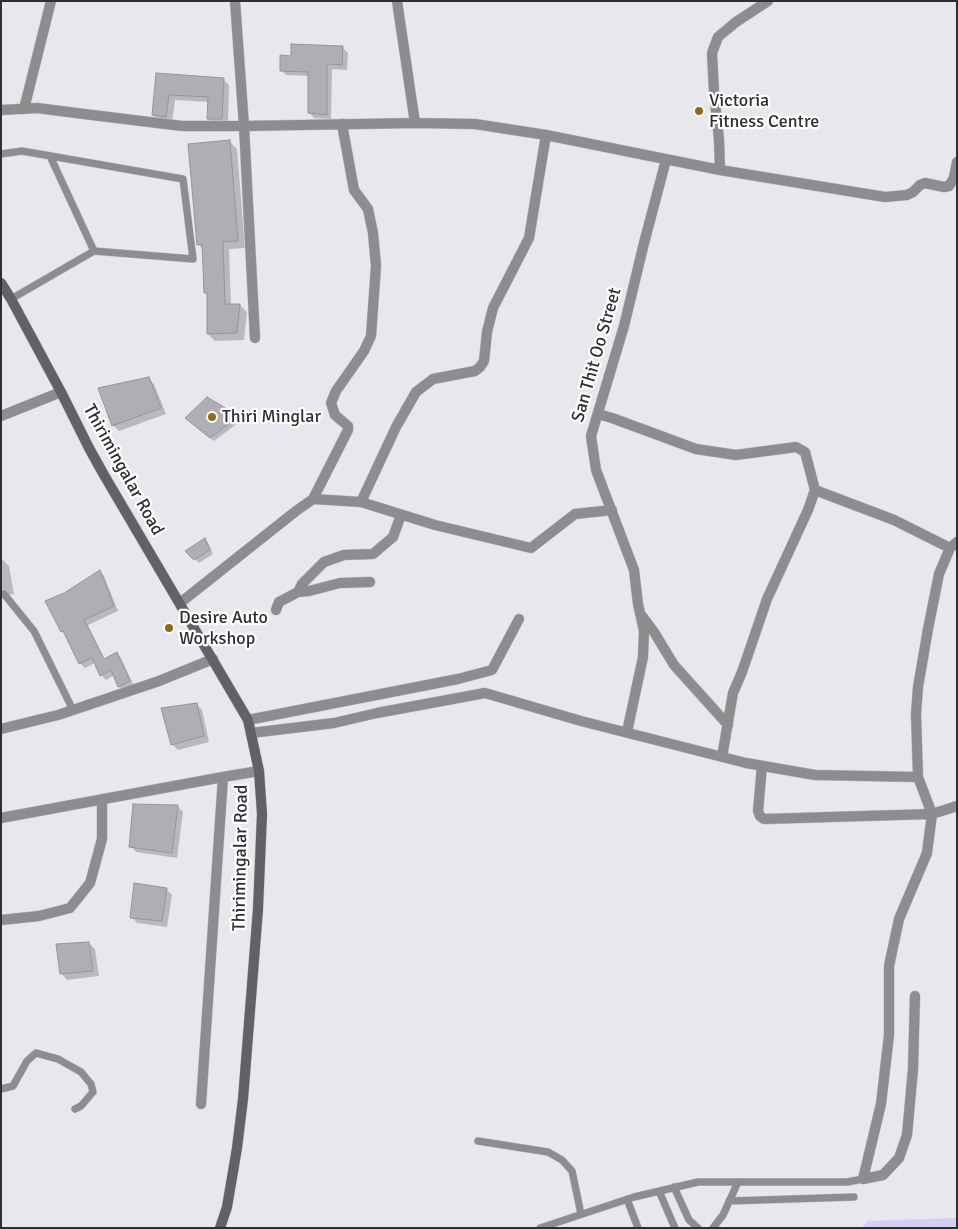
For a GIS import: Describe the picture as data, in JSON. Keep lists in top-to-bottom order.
{
  "streets": {
    "street": ["San Thit Oo Street", "Thirimingalar Road"]
  },
  "places": ["Victoria Fitness Centre", "Thiri Minglar", "Desire Auto Workshop"]
}
